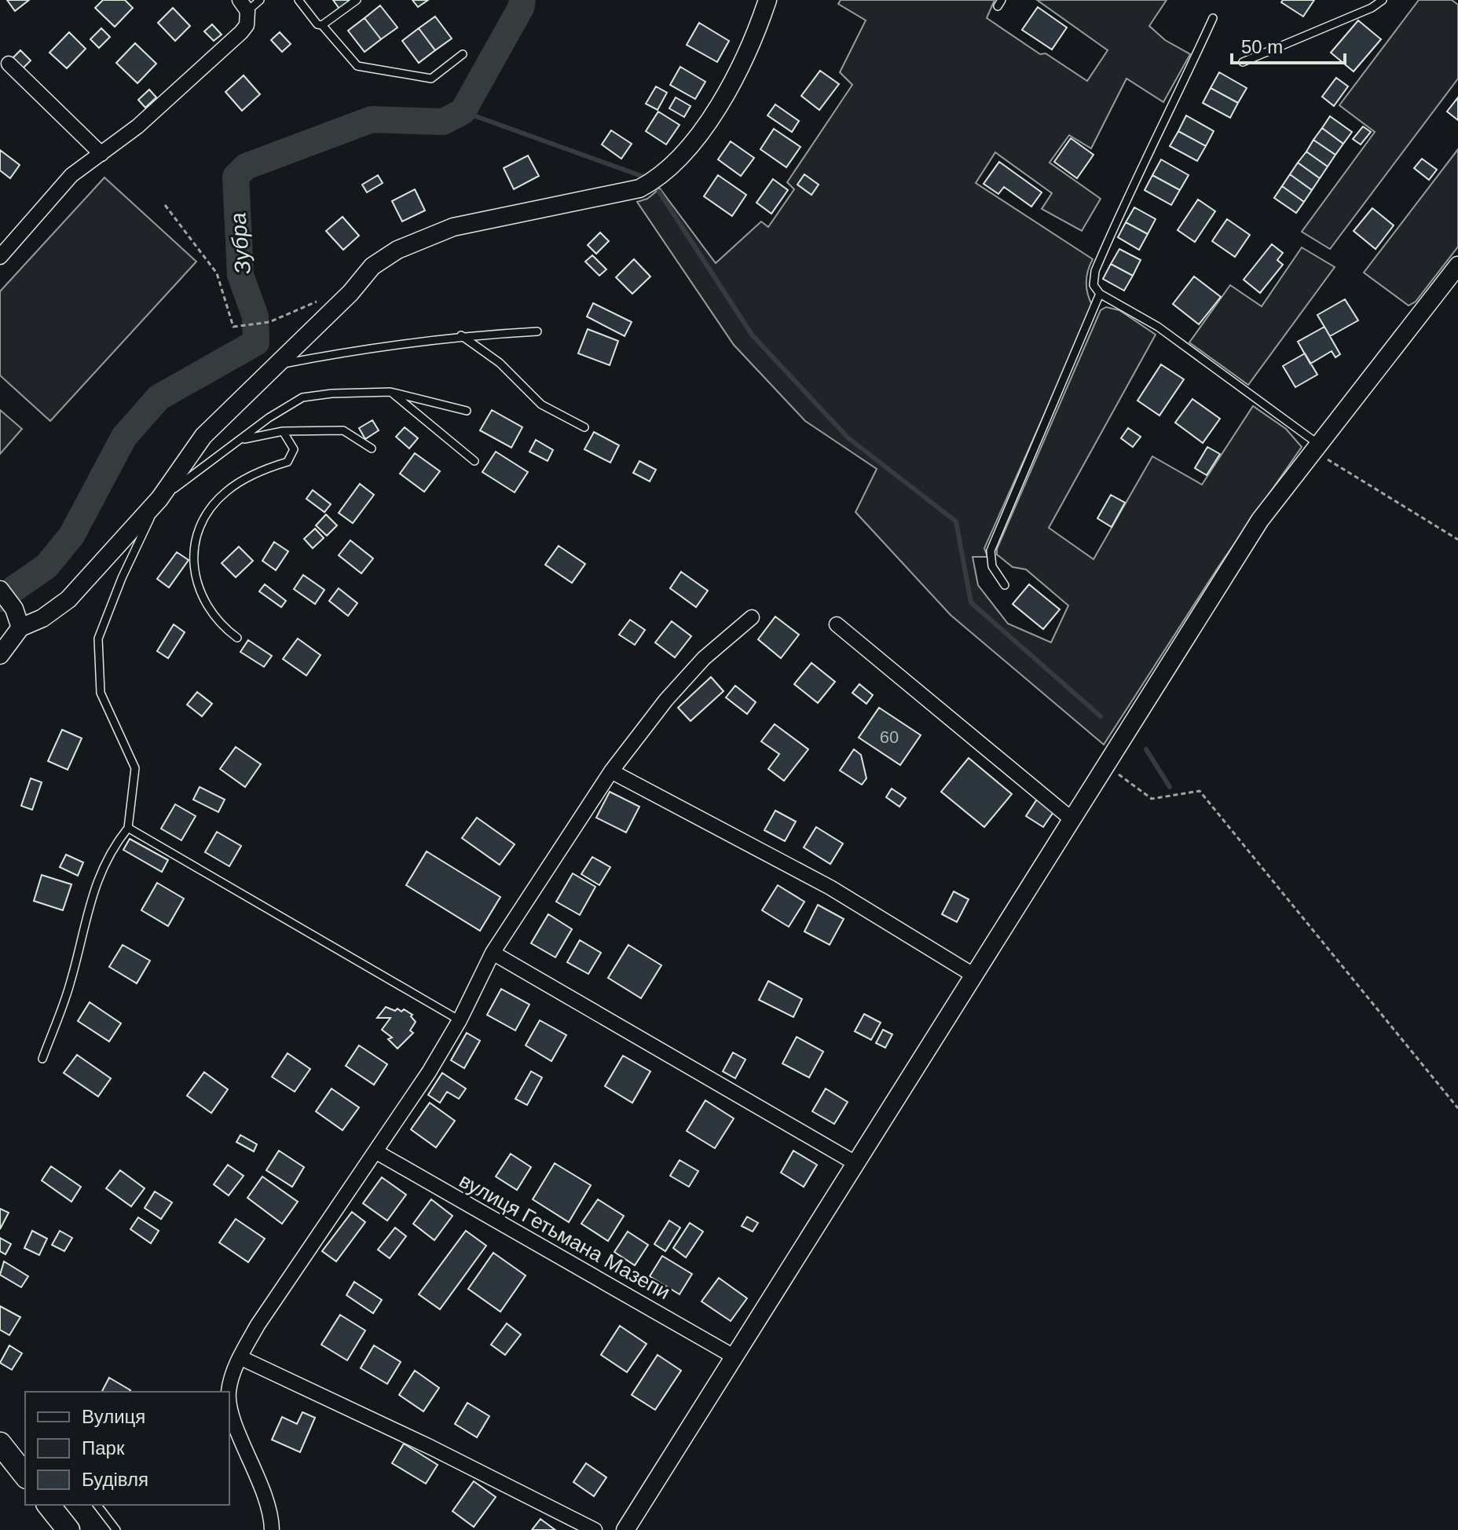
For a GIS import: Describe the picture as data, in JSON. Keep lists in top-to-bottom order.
{
  "streets": {
    "street": ["вулиця Гетьмана Мазепи"]
  },
  "water": ["Зубра"],
  "house_numbers": ["60"],
  "legend": ["Вулиця", "Парк", "Будівля"],
  "scale_bar": "50 m"
}
